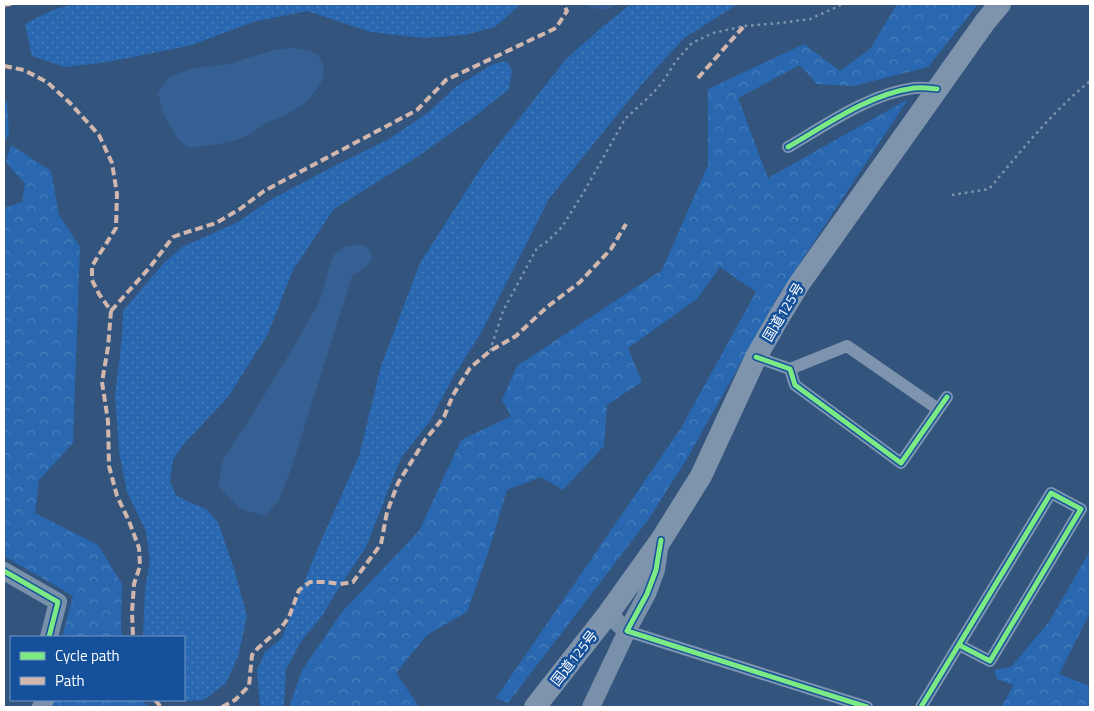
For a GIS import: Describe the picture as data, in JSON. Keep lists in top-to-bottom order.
{
  "streets": {
    "highway": ["国道125号"]
  },
  "legend": ["Cycle path", "Path"]
}
